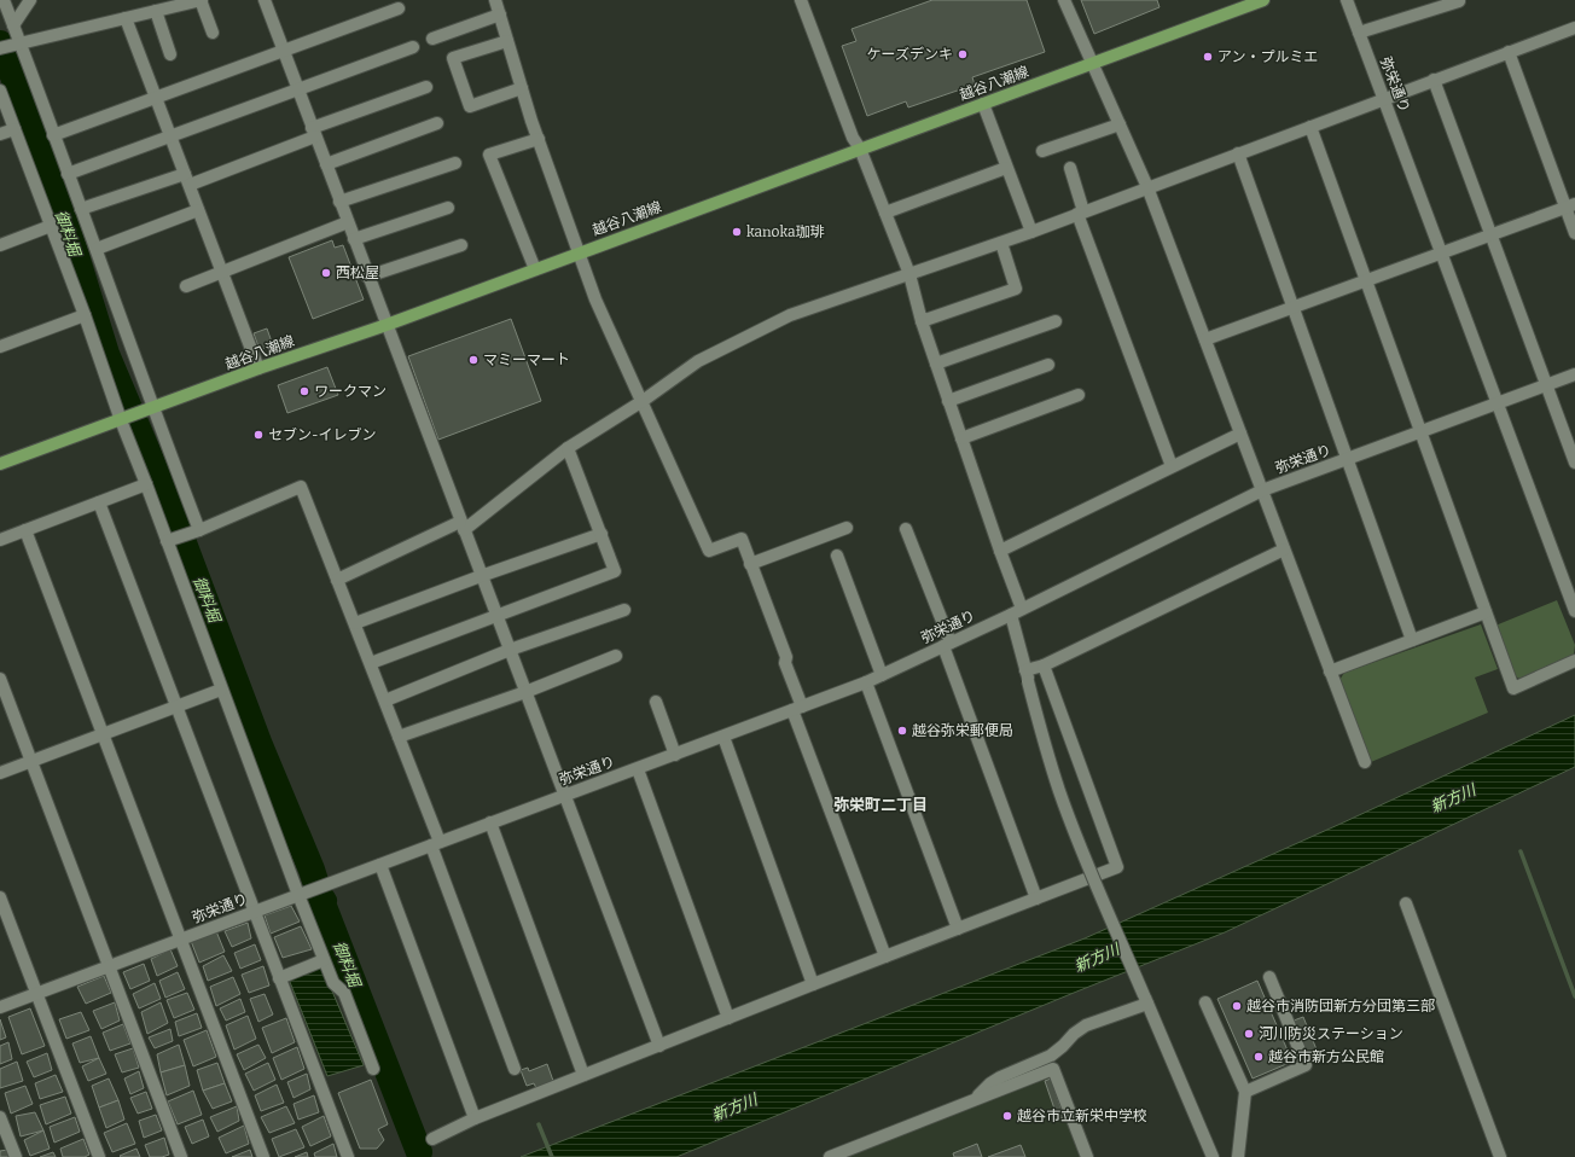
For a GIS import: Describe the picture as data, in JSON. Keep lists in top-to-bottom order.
{
  "streets": {
    "main road": ["越谷八潮線"],
    "street": ["弥栄通り"]
  },
  "districts": ["弥栄町二丁目"],
  "water": ["御料堀", "新方川"],
  "places": [
    "ケーズデンキ",
    "アン・プルミエ",
    "kanoka珈琲",
    "西松屋",
    "マミーマート",
    "ワークマン",
    "セブン-イレブン",
    "越谷弥栄郵便局",
    "越谷市消防団新方分団第三部",
    "河川防災ステーション",
    "越谷市新方公民館",
    "越谷市立新栄中学校"
  ]
}
